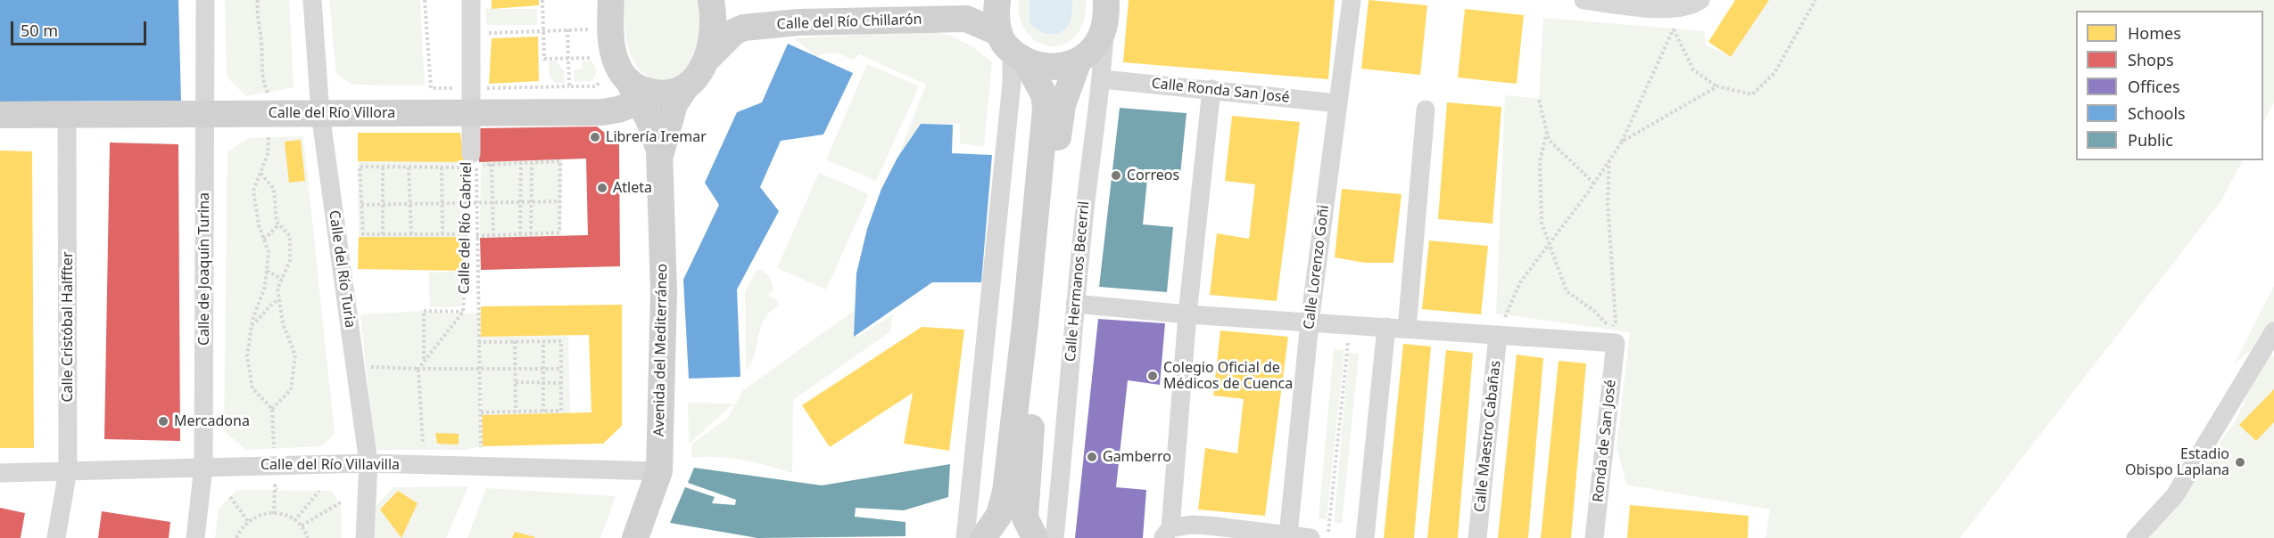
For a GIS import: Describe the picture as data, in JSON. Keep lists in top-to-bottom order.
{
  "streets": {
    "street": [
      "Calle del Río Chillarón",
      "Calle Ronda San José",
      "Calle del Río Villora",
      "Calle del Río Cabriel",
      "Calle Lorenzo Goñi",
      "Calle de Joaquín Turina",
      "Calle del Río Turia",
      "Calle Hermanos Becerril",
      "Calle Cristóbal Halffter",
      "Avenida del Mediterráneo",
      "Calle Maestro Cabañas",
      "Ronda de San José",
      "Calle del Río Villavilla"
    ]
  },
  "crossings": [
    ["Calle del Río Chillarón", "Calle del Río Villora"],
    ["Calle del Río Chillarón", "Avenida del Mediterráneo"],
    ["Calle Ronda San José", "Calle Lorenzo Goñi"],
    ["Calle Ronda San José", "Calle Hermanos Becerril"],
    ["Calle del Río Villora", "Calle del Río Cabriel"],
    ["Calle del Río Villora", "Calle de Joaquín Turina"],
    ["Calle del Río Villora", "Calle del Río Turia"],
    ["Calle del Río Villora", "Calle Cristóbal Halffter"],
    ["Calle de Joaquín Turina", "Calle del Río Villavilla"],
    ["Calle del Río Turia", "Calle del Río Villavilla"],
    ["Calle Cristóbal Halffter", "Calle del Río Villavilla"],
    ["Avenida del Mediterráneo", "Calle del Río Villavilla"],
    ["Calle Maestro Cabañas", "Ronda de San José"]
  ],
  "places": [
    "Librería Iremar",
    "Correos",
    "Atleta",
    "Colegio Oficial de Médicos de Cuenca",
    "Mercadona",
    "Gamberro",
    "Estadio Obispo Laplana"
  ],
  "legend": [
    "Homes",
    "Shops",
    "Offices",
    "Schools",
    "Public"
  ],
  "scale_bar": "50 m"
}
